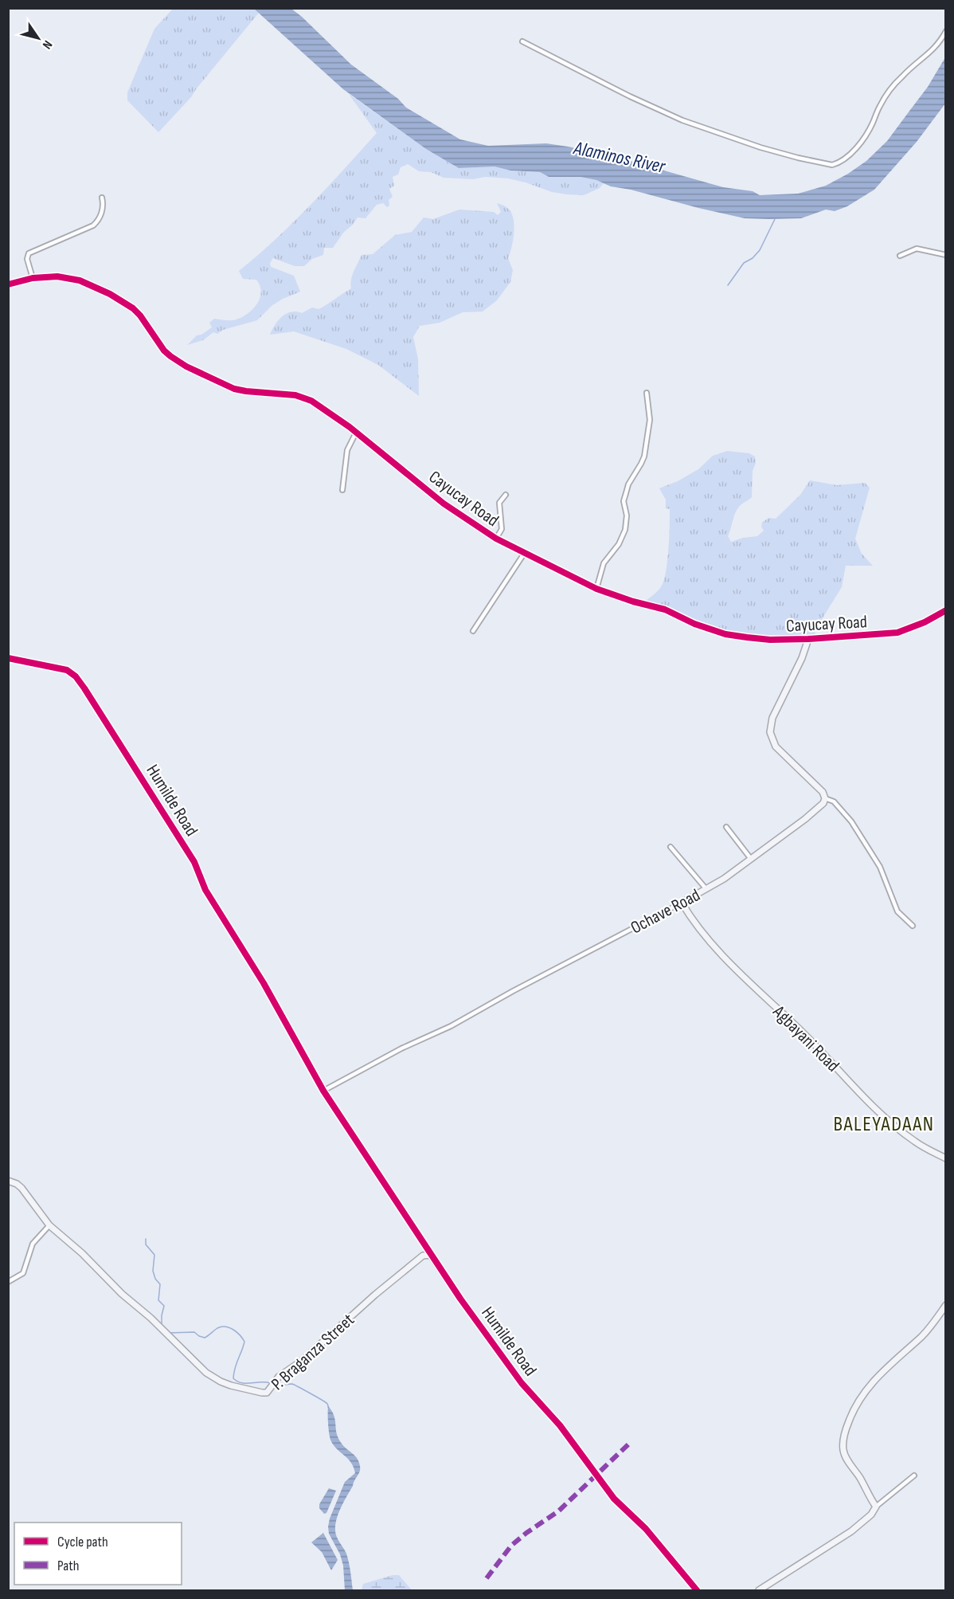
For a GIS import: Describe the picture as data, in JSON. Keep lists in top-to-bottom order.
{
  "streets": {
    "street": [
      "Cayucay Road",
      "Humilde Road",
      "Ochave Road",
      "Agbayani Road",
      "P. Braganza Street"
    ]
  },
  "crossings": [
    ["Humilde Road", "Ochave Road"],
    ["Humilde Road", "P. Braganza Street"],
    ["Ochave Road", "Agbayani Road"]
  ],
  "districts": ["BALEYADAAN"],
  "water": ["Alaminos River"],
  "legend": ["Cycle path", "Path"],
  "north": "bottom right"
}
